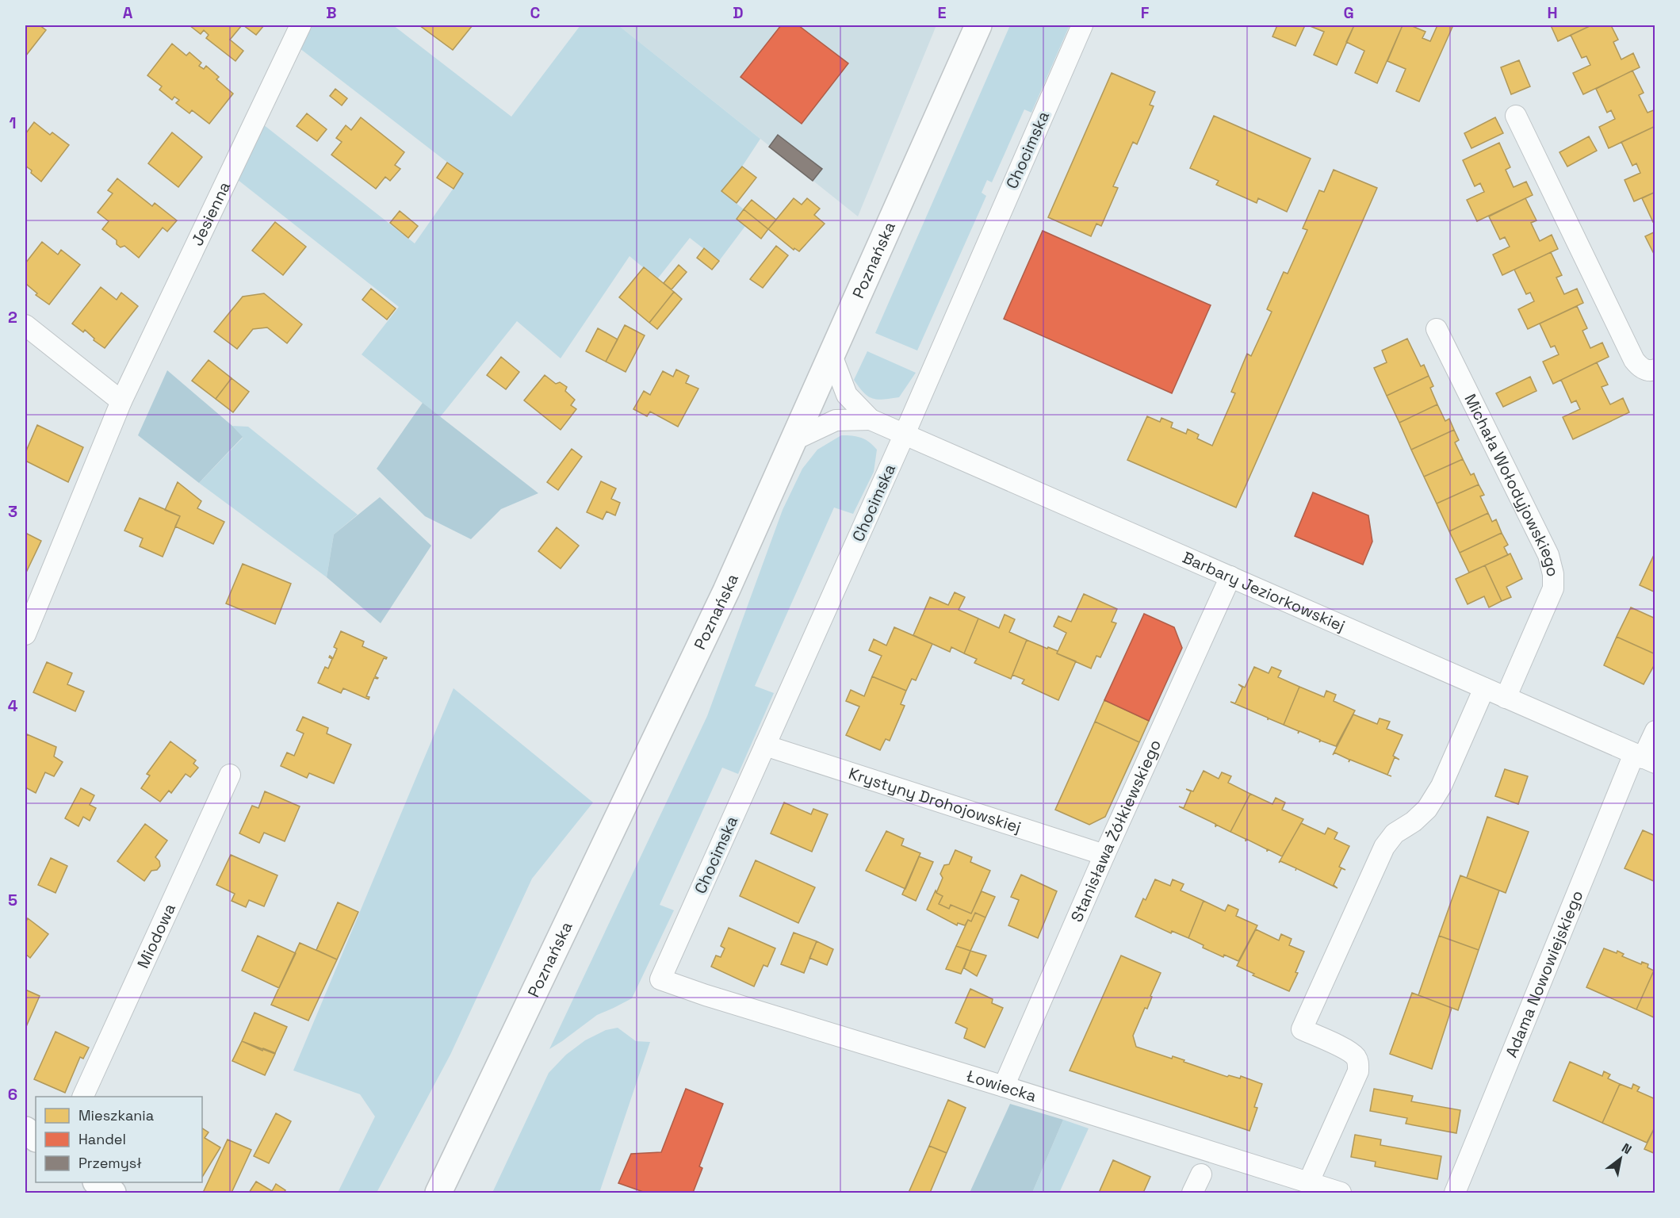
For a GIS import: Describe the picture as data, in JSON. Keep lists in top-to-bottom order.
{
  "streets": {
    "main road": ["Poznańska"],
    "street": [
      "Chocimska",
      "Jesienna",
      "Michała Wołodyjowskiego",
      "Barbary Jeziorkowskiej",
      "Krystyny Drohojowskiej",
      "Stanisława Żółkiewskiego",
      "Miodowa",
      "Adama Nowowiejskiego",
      "Łowiecka"
    ]
  },
  "crossings": [
    ["Chocimska", "Barbary Jeziorkowskiej"],
    ["Chocimska", "Krystyny Drohojowskiej"],
    ["Chocimska", "Łowiecka"],
    ["Poznańska", "Barbary Jeziorkowskiej"],
    ["Michała Wołodyjowskiego", "Barbary Jeziorkowskiej"],
    ["Barbary Jeziorkowskiej", "Stanisława Żółkiewskiego"],
    ["Barbary Jeziorkowskiej", "Adama Nowowiejskiego"],
    ["Krystyny Drohojowskiej", "Stanisława Żółkiewskiego"],
    ["Stanisława Żółkiewskiego", "Łowiecka"]
  ],
  "legend": ["Mieszkania", "Handel", "Przemysł"],
  "north": "top right",
  "grid": {
    "columns": [
      "A",
      "B",
      "C",
      "D",
      "E",
      "F",
      "G",
      "H"
    ],
    "rows": [
      "1",
      "2",
      "3",
      "4",
      "5",
      "6"
    ]
  }
}
